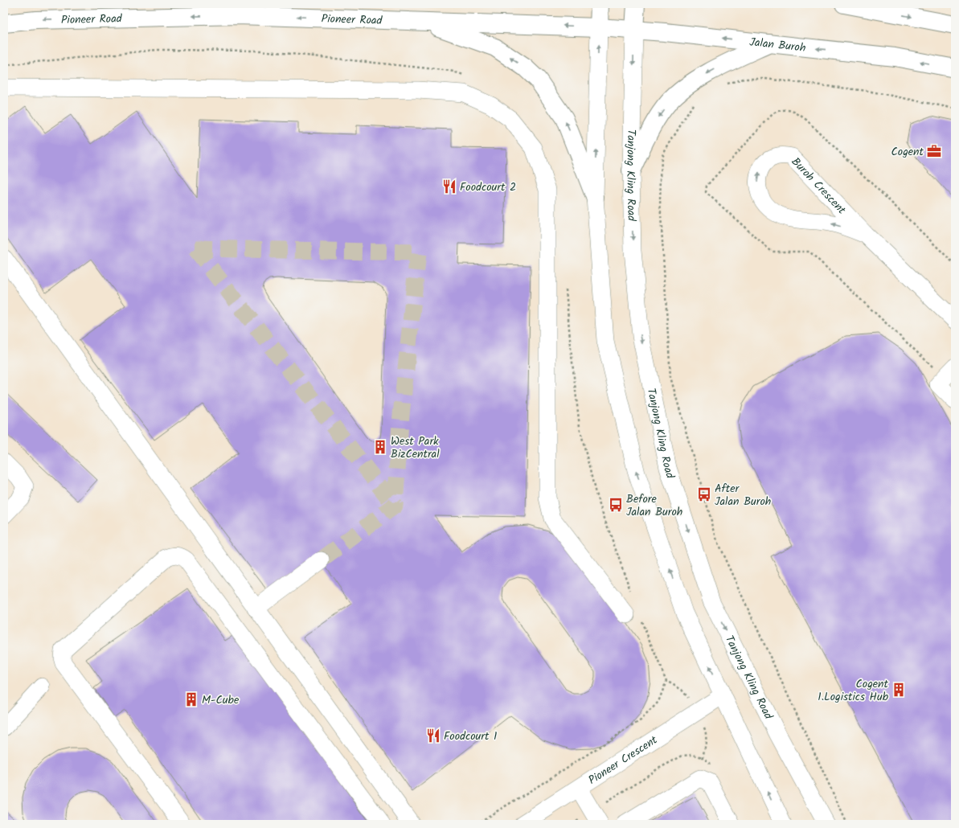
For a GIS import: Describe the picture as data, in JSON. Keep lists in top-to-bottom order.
{
  "streets": {
    "main road": ["Pioneer Road", "Jalan Buroh"],
    "street": ["Tanjong Kling Road", "Buroh Crescent", "Pioneer Crescent"]
  },
  "crossings": [
    ["Pioneer Road", "Jalan Buroh"],
    ["Jalan Buroh", "Tanjong Kling Road"]
  ],
  "one_way": ["Pioneer Road"],
  "places": {
    "office": ["Cogent"],
    "restaurant": ["Foodcourt 2", "Foodcourt 1"],
    "building": ["West Park BizCentral", "Cogent 1.Logistics Hub", "M-Cube"],
    "bus stop": ["After Jalan Buroh", "Before Jalan Buroh"]
  }
}
